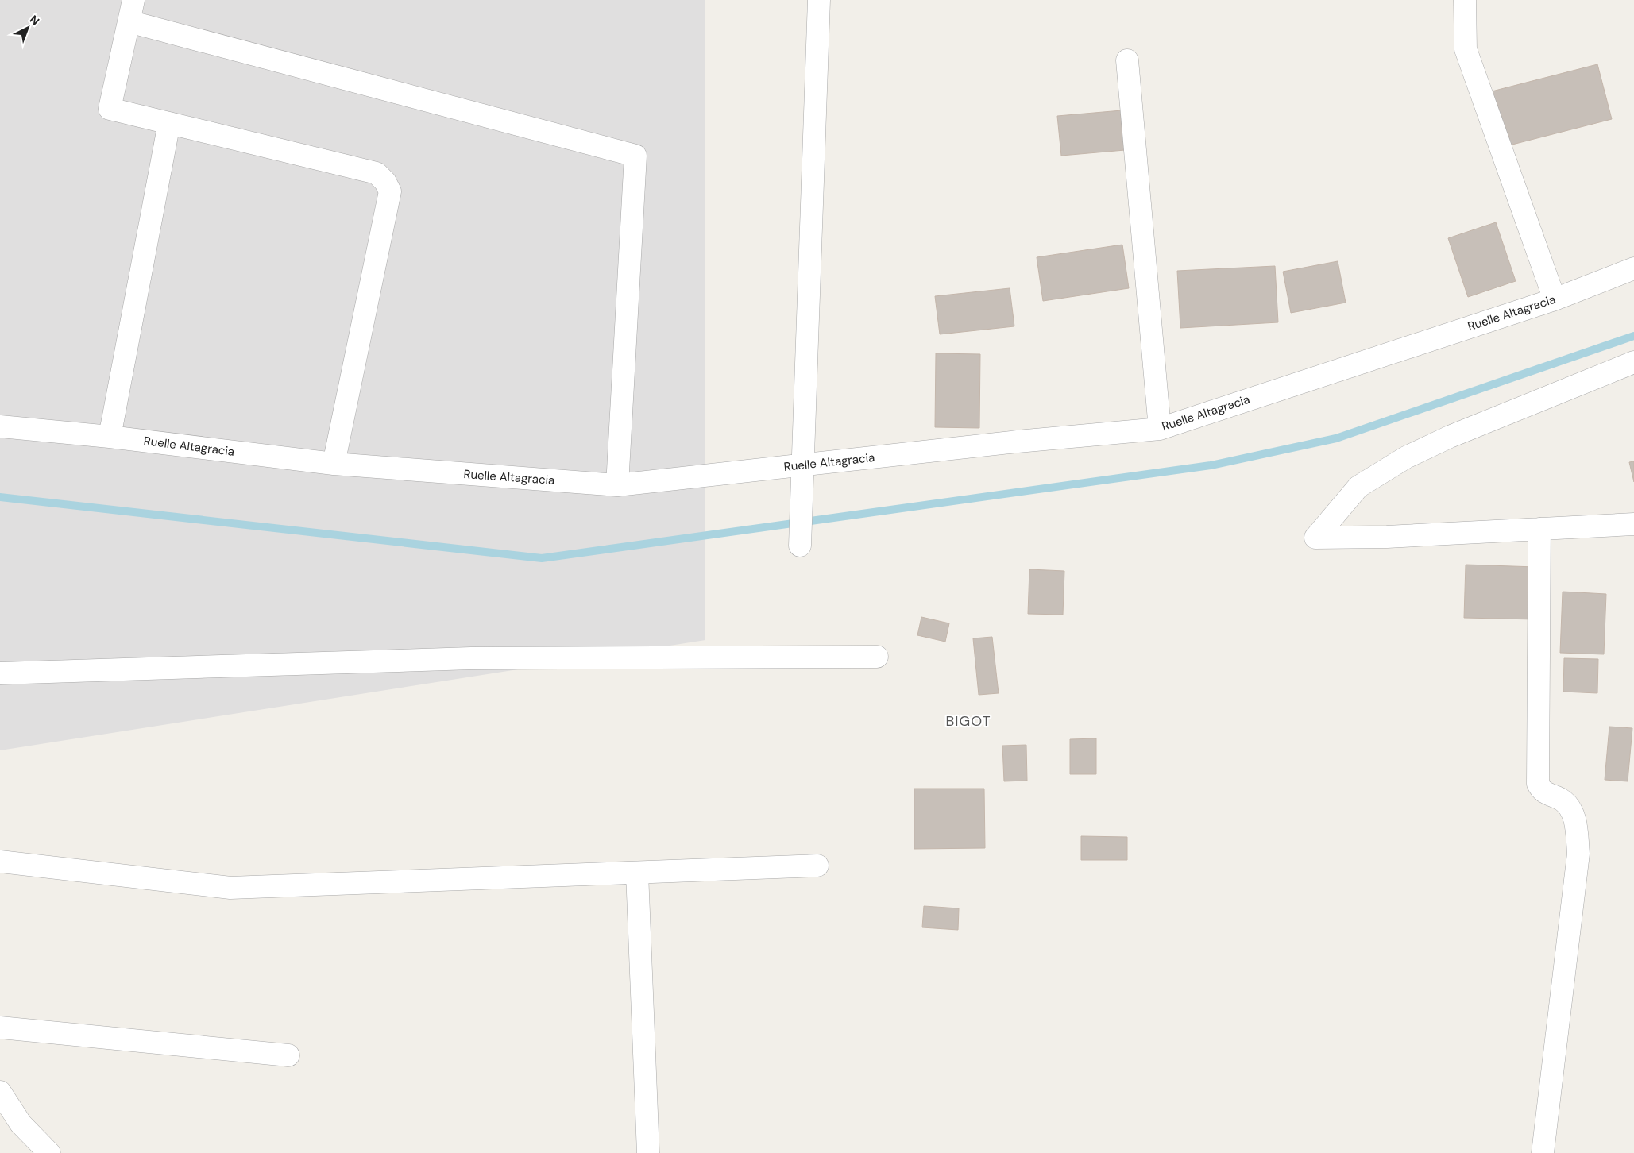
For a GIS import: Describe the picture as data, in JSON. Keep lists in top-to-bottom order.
{
  "streets": {
    "street": ["Ruelle Altagracia"]
  },
  "districts": ["BIGOT"],
  "north": "top right"
}
